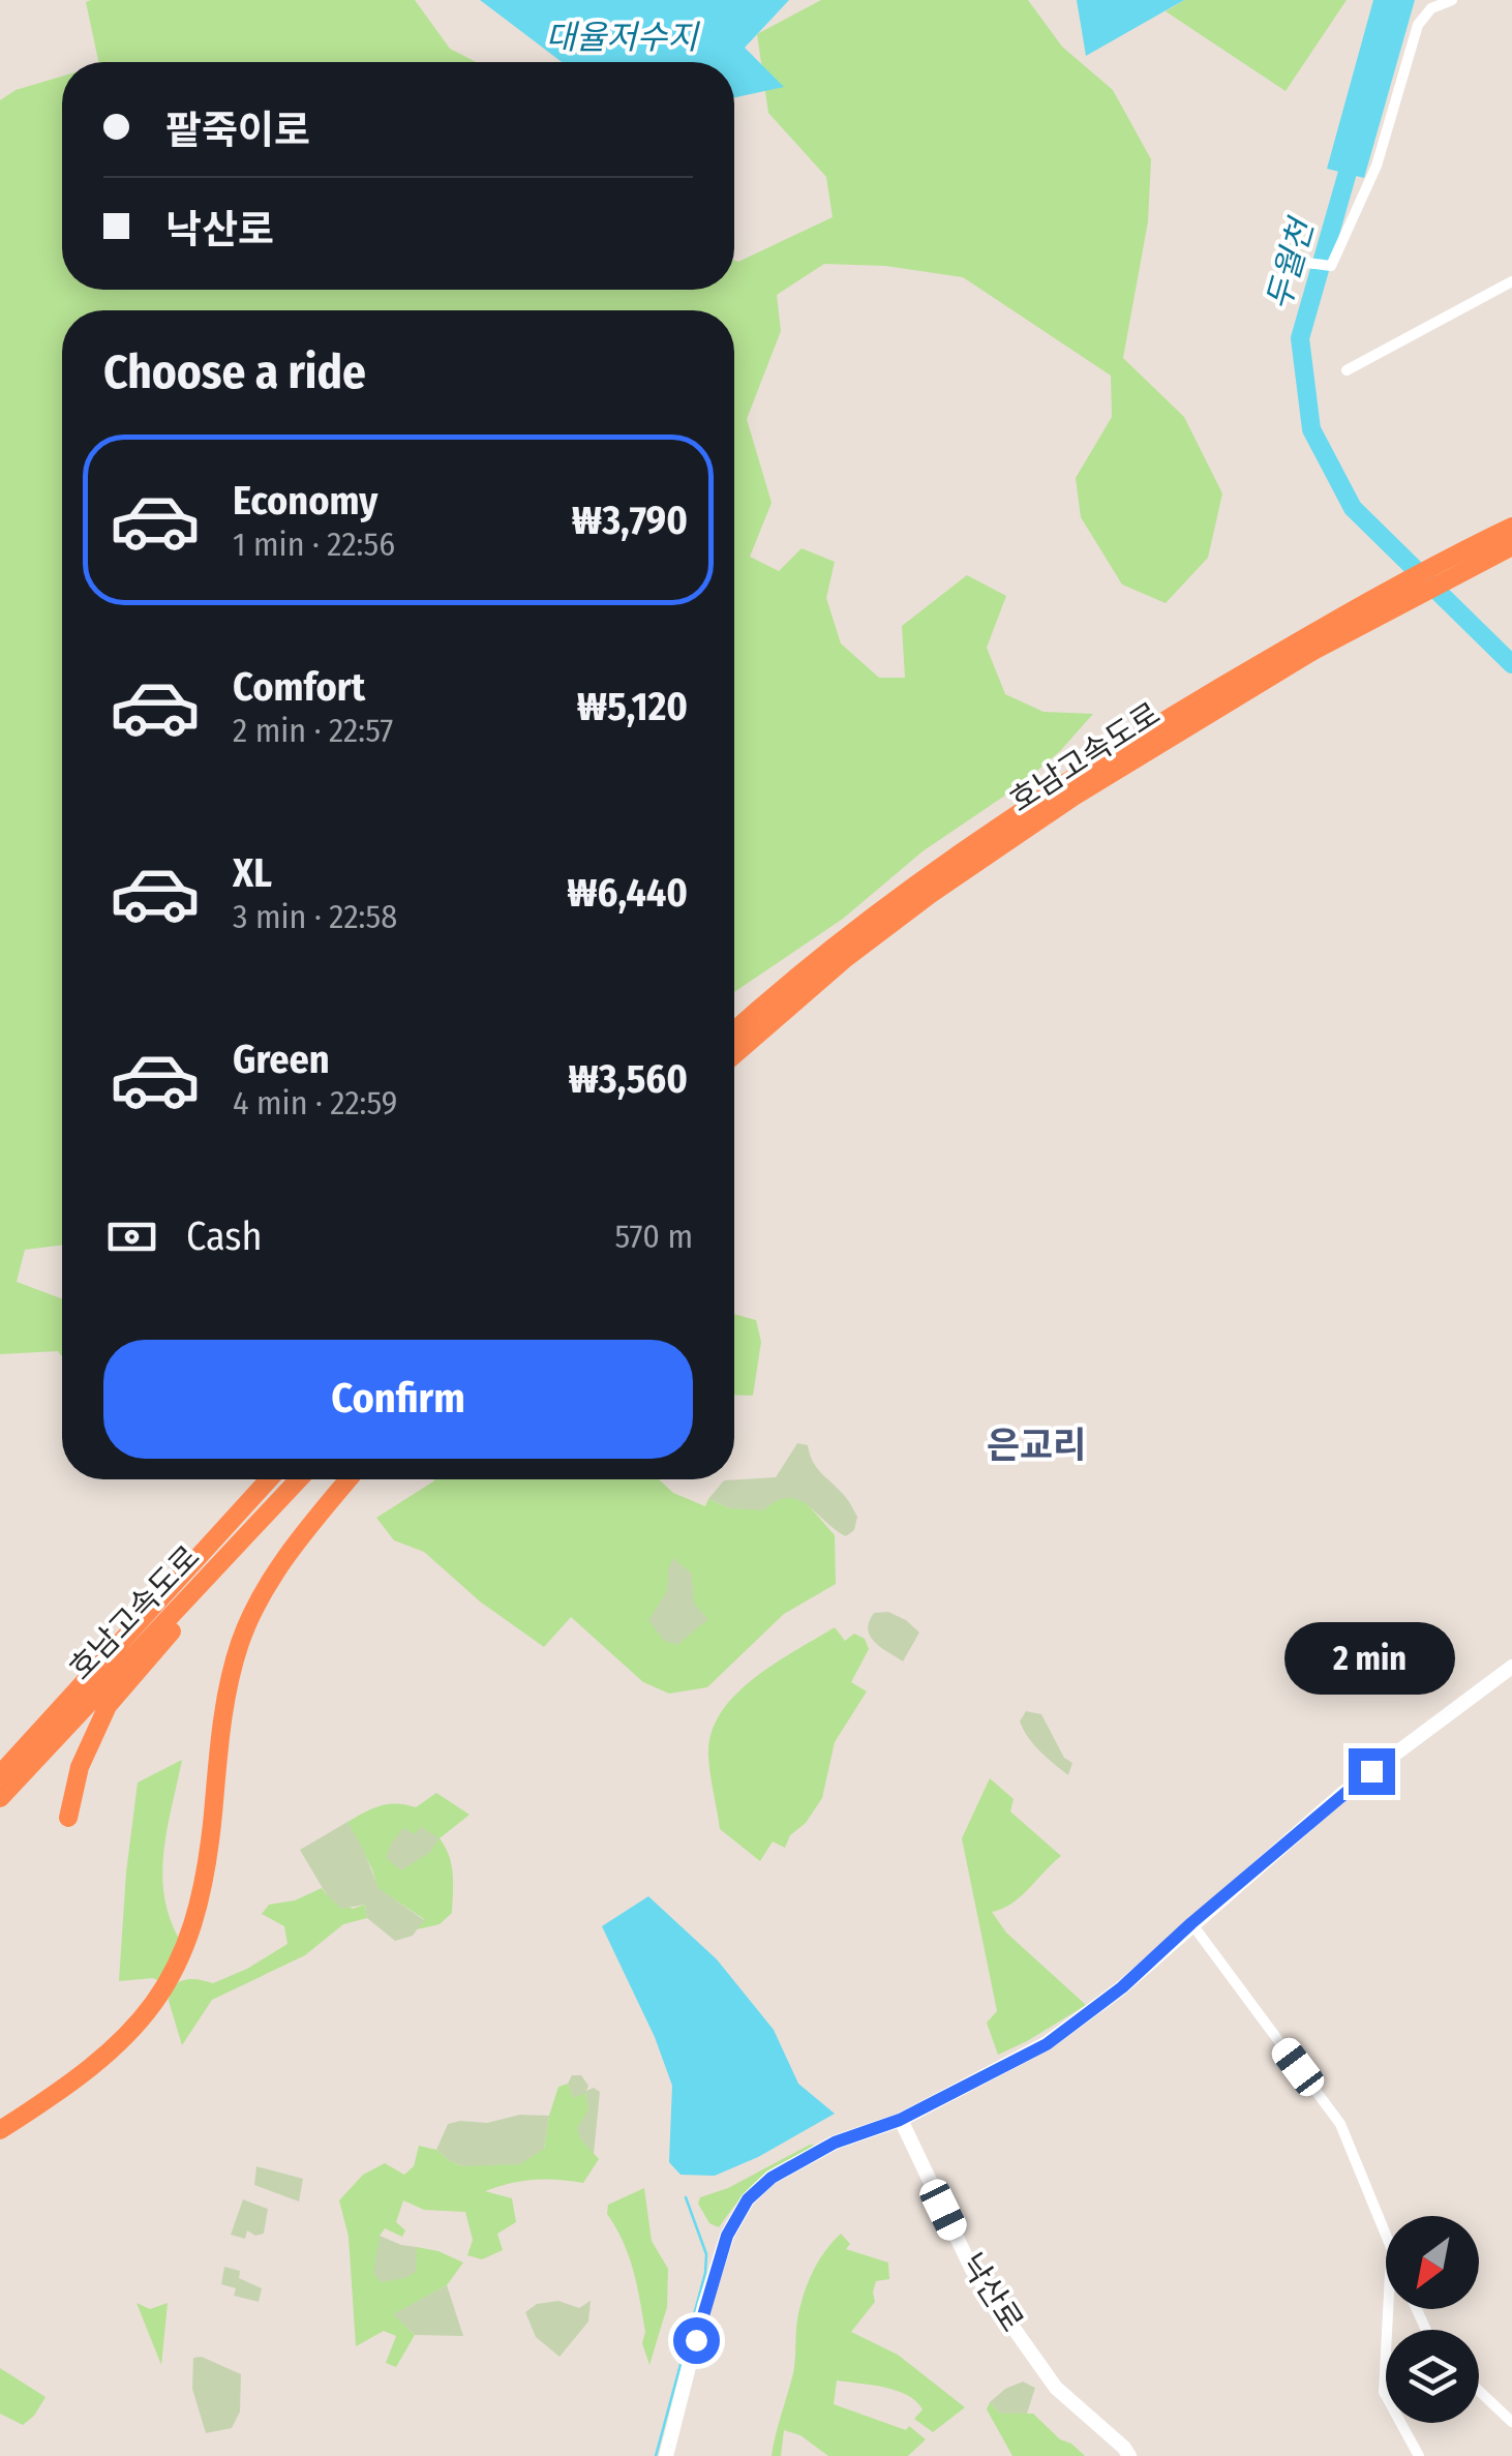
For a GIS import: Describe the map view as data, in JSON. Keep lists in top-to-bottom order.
{
  "streets": {
    "highway": ["호남고속도로"],
    "street": ["낙산로"]
  },
  "districts": ["은교리"],
  "water": ["대율저수지", "두월천"],
  "north": "bottom left",
  "page": {
    "banner": ["팥죽이로", "낙산로"],
    "heading": "Choose a ride",
    "list": [
      {
        "name": "Economy",
        "note": "1 min · 22:56",
        "value": "₩3,790"
      },
      {
        "name": "Comfort",
        "note": "2 min · 22:57",
        "value": "₩5,120"
      },
      {
        "name": "XL",
        "note": "3 min · 22:58",
        "value": "₩6,440"
      },
      {
        "name": "Green",
        "note": "4 min · 22:59",
        "value": "₩3,560"
      }
    ],
    "pay": ["Cash", "570 m"],
    "buttons": "Confirm",
    "bubble": "2 min"
  }
}
